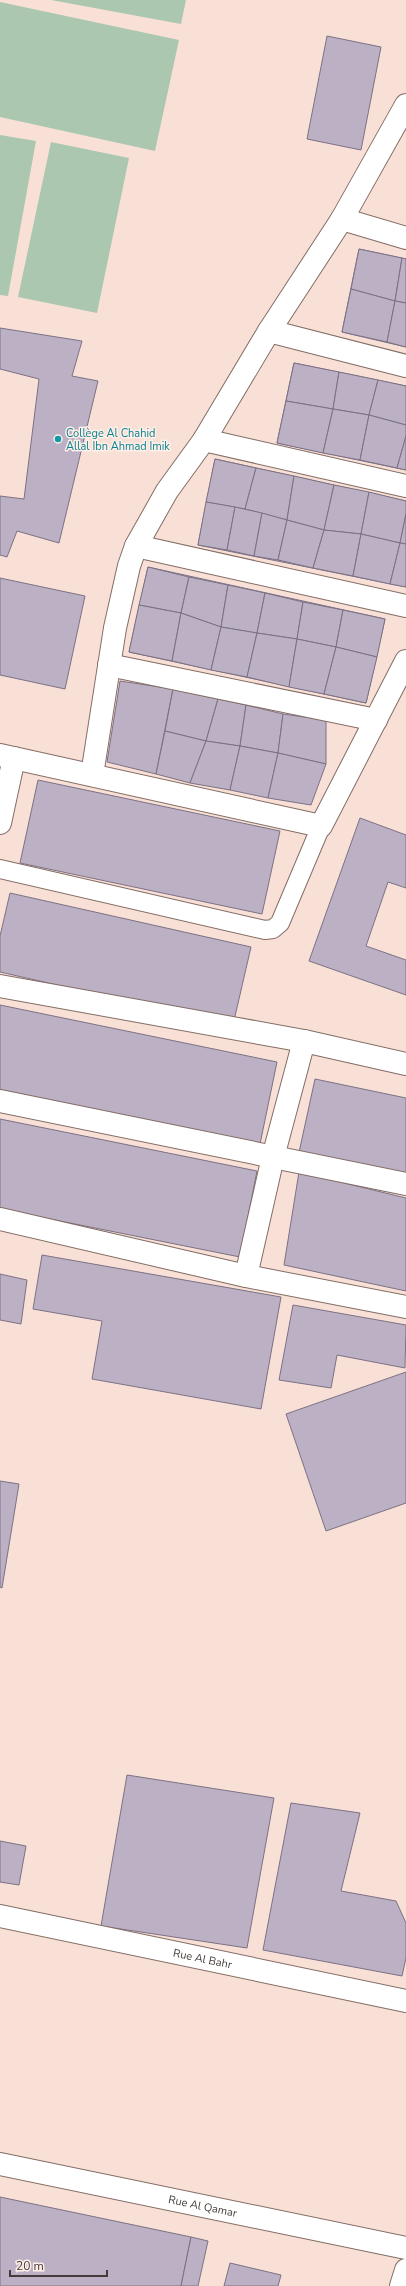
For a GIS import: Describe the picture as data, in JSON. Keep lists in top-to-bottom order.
{
  "streets": {
    "street": ["Rue Al Bahr", "Rue Al Qamar"]
  },
  "places": ["Collège Al Chahid Allal Ibn Ahmad Imik"],
  "scale_bar": "20 m"
}
